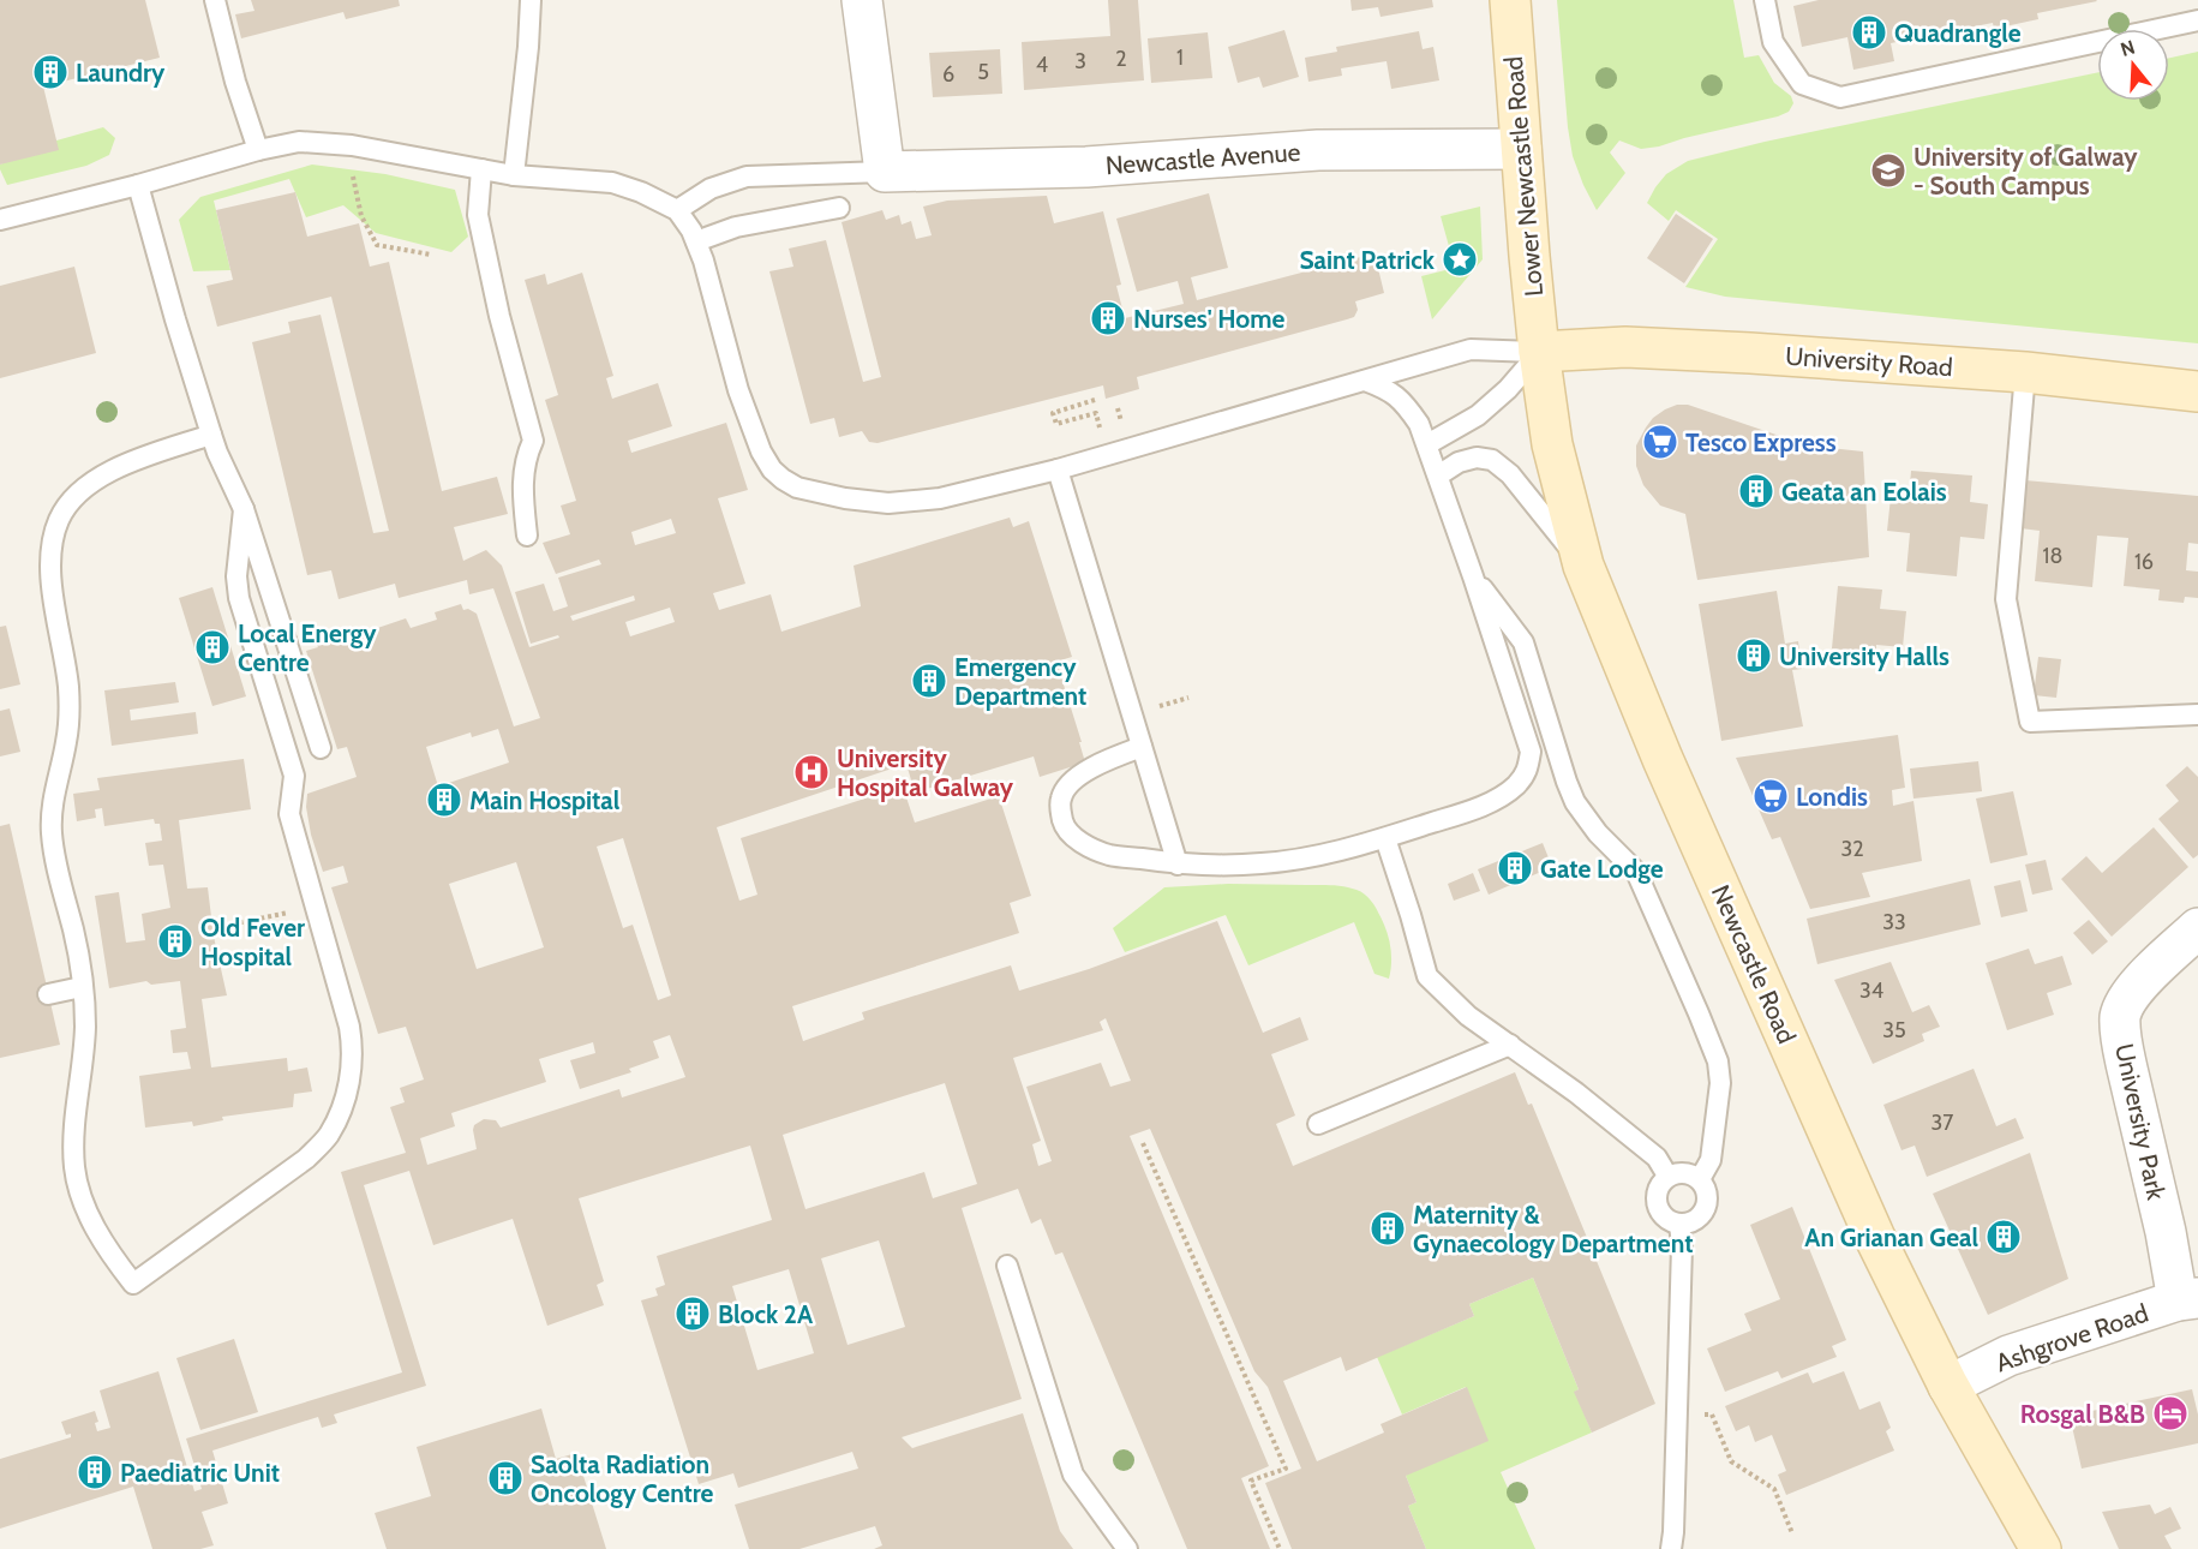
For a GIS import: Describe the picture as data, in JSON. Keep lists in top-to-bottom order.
{
  "streets": {
    "main road": ["Lower Newcastle Road", "University Road", "Newcastle Road"],
    "street": ["Newcastle Avenue", "University Park", "Ashgrove Road"]
  },
  "crossings": [
    ["Newcastle Avenue", "Lower Newcastle Road"],
    ["Lower Newcastle Road", "University Road"],
    ["Lower Newcastle Road", "Newcastle Road"],
    ["University Road", "Newcastle Road"],
    ["Newcastle Road", "Ashgrove Road"],
    ["University Park", "Ashgrove Road"]
  ],
  "places": {
    "building": [
      "Quadrangle",
      "Laundry",
      "Nurses' Home",
      "Geata an Eolais",
      "Local Energy Centre",
      "University Halls",
      "Emergency Department",
      "Main Hospital",
      "Gate Lodge",
      "Old Fever Hospital",
      "Maternity & Gynaecology Department",
      "An Grianan Geal",
      "Block 2A",
      "Paediatric Unit",
      "Saolta Radiation Oncology Centre"
    ],
    "school or university": ["University of Galway - South Campus"],
    "place": ["Saint Patrick"],
    "supermarket": ["Tesco Express", "Londis"],
    "hospital": ["University Hospital Galway"],
    "hotel": ["Rosgal B&B"]
  },
  "house_numbers": [
    "1",
    "2",
    "3",
    "4",
    "5",
    "6",
    "18",
    "16",
    "32",
    "33",
    "34",
    "35",
    "37"
  ],
  "north": "top"
}
